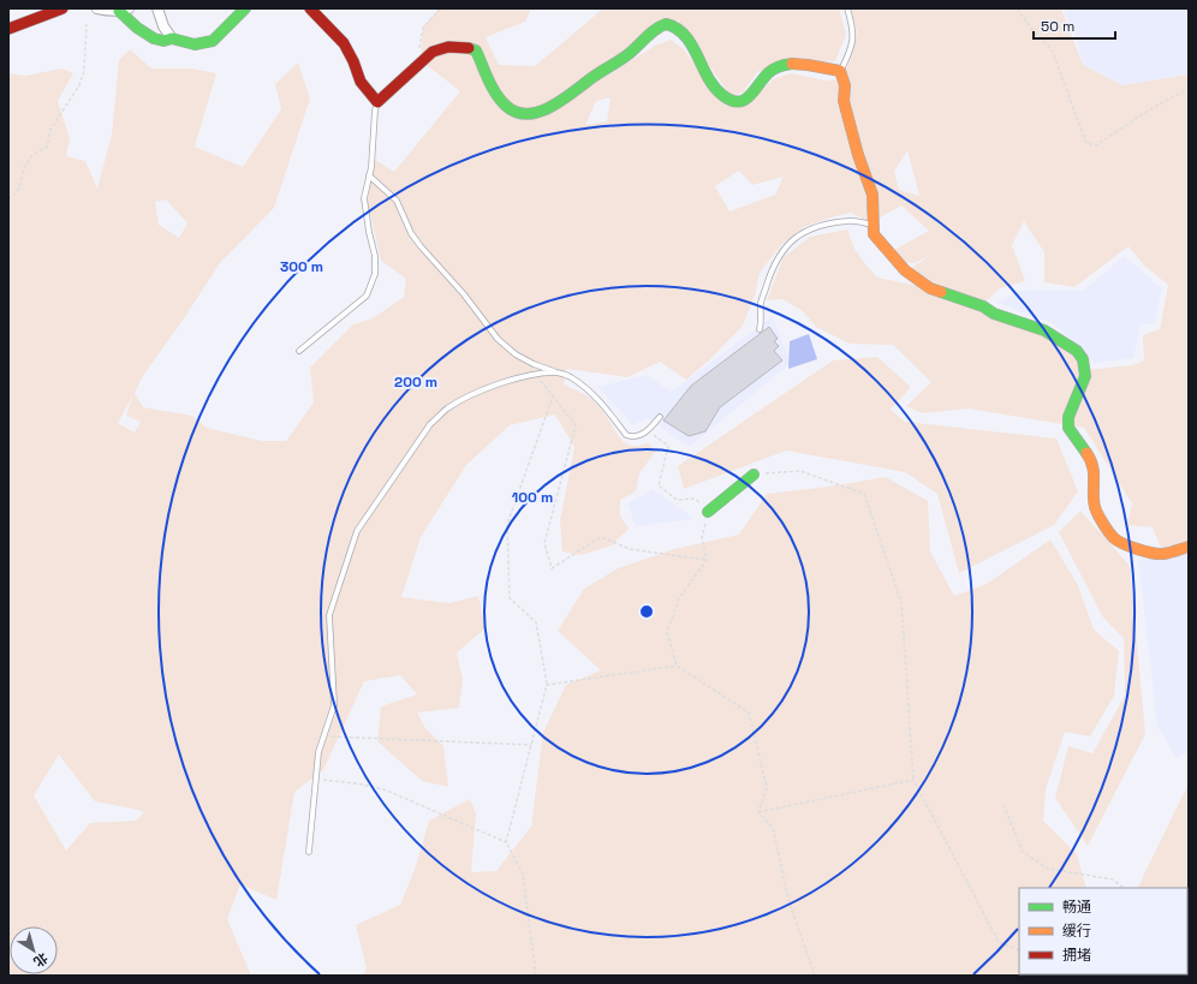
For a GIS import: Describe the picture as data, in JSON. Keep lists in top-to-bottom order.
{
  "legend": ["畅通", "缓行", "拥堵"],
  "scale_bar": "50 m",
  "north": "bottom right",
  "rings": ["300 m", "200 m", "100 m"]
}
